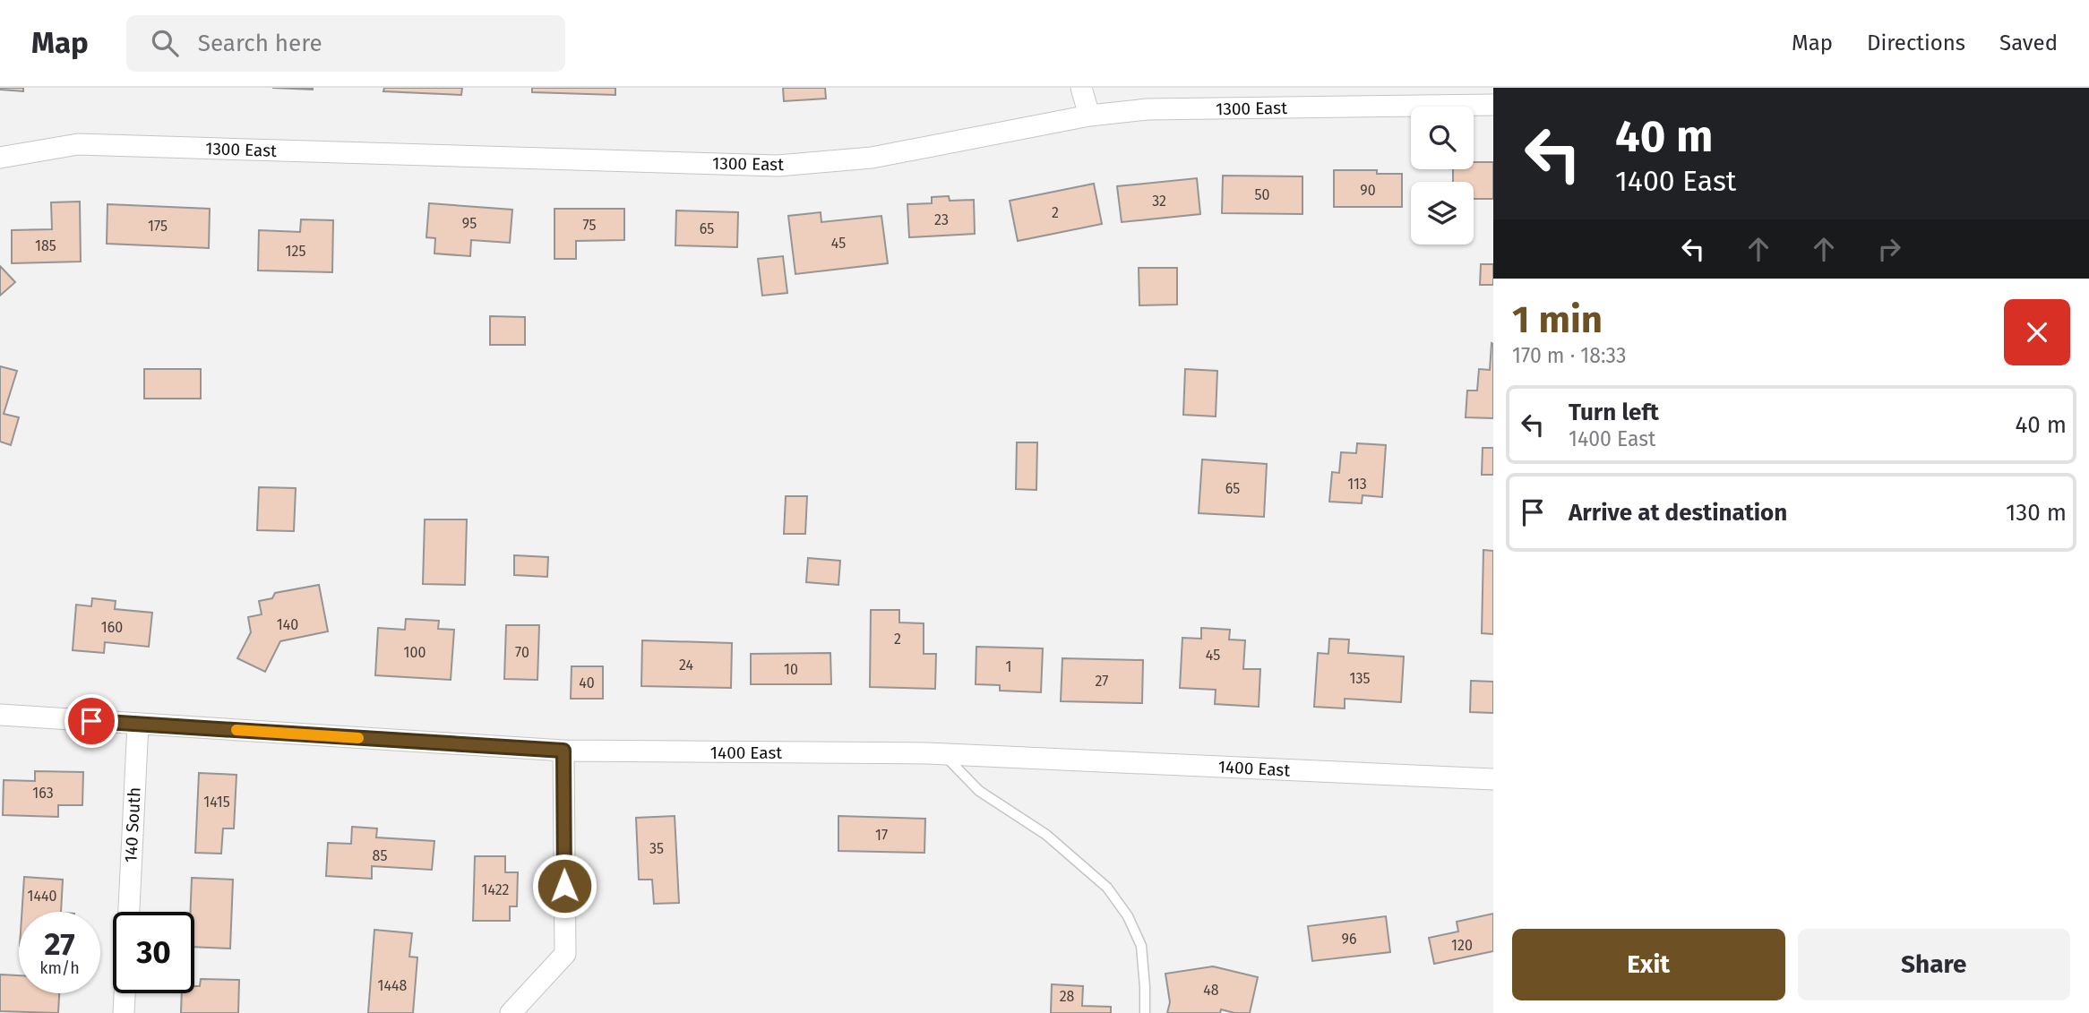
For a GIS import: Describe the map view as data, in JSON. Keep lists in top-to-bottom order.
{
  "streets": {
    "street": ["1300 East", "1400 East", "140 South"]
  },
  "crossings": [
    ["1400 East", "140 South"]
  ],
  "house_numbers": [
    "90",
    "50",
    "32",
    "2",
    "23",
    "95",
    "75",
    "175",
    "65",
    "45",
    "185",
    "125",
    "113",
    "65",
    "140",
    "160",
    "2",
    "100",
    "70",
    "45",
    "24",
    "1",
    "10",
    "135",
    "27",
    "40",
    "163",
    "1415",
    "17",
    "35",
    "85",
    "1422",
    "1440",
    "96",
    "120",
    "1448",
    "48",
    "28"
  ],
  "page": {
    "header": "Map",
    "search": "Search here",
    "nav": ["Map", "Directions", "Saved"],
    "turn": ["40 m", "1400 East"],
    "heading": ["1 min", "170 m · 18:33"],
    "list": [
      {
        "name": "Turn left",
        "note": "1400 East",
        "value": "40 m"
      },
      {
        "name": "Arrive at destination",
        "value": "130 m"
      }
    ],
    "speed": "27 km/h",
    "limit": "30",
    "buttons": ["Exit", "Share"]
  }
}
